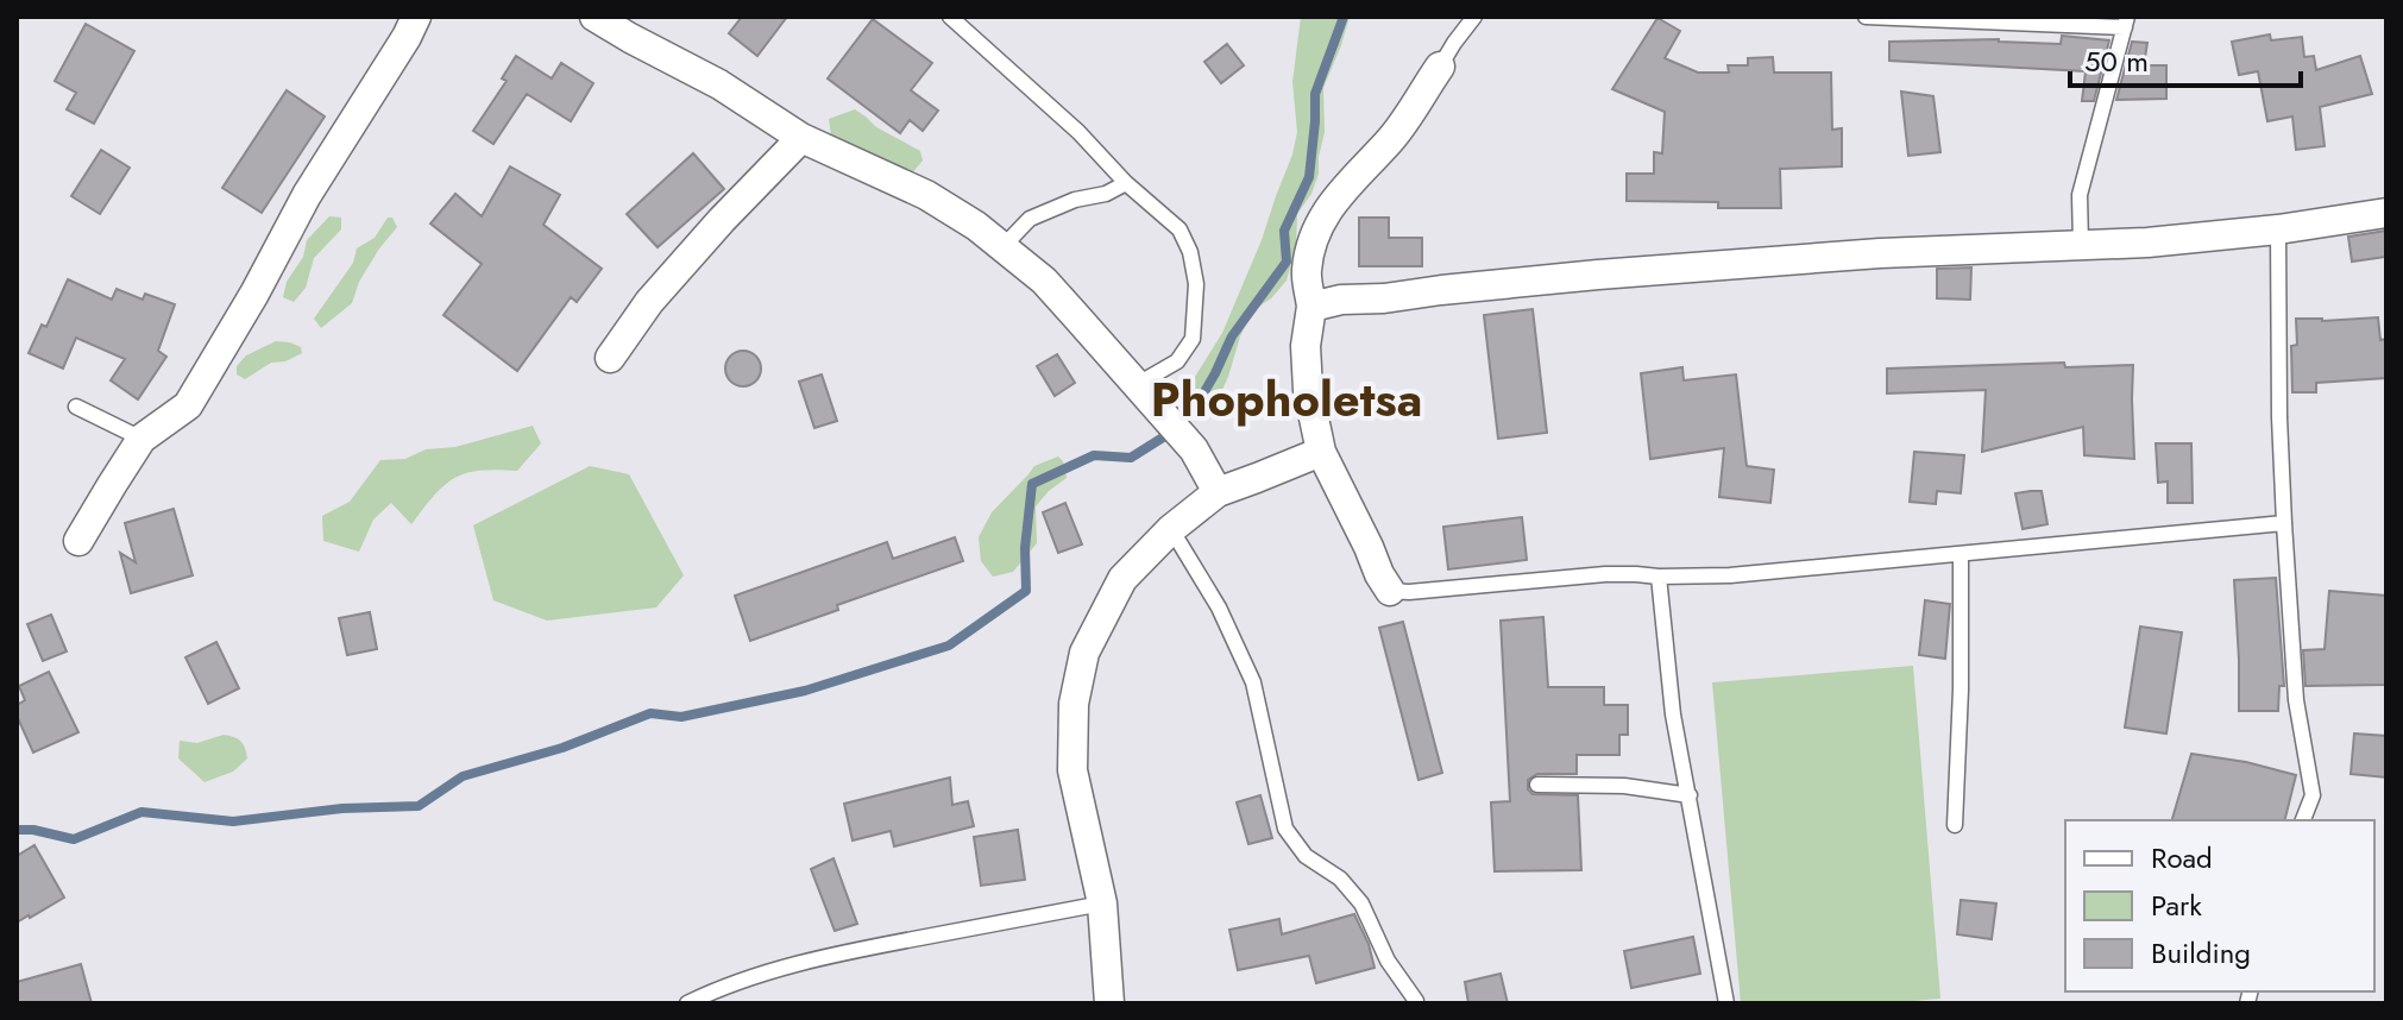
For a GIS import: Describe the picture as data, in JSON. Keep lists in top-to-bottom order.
{
  "districts": ["Phopholetsa"],
  "legend": ["Road", "Park", "Building"],
  "scale_bar": "50 m"
}
